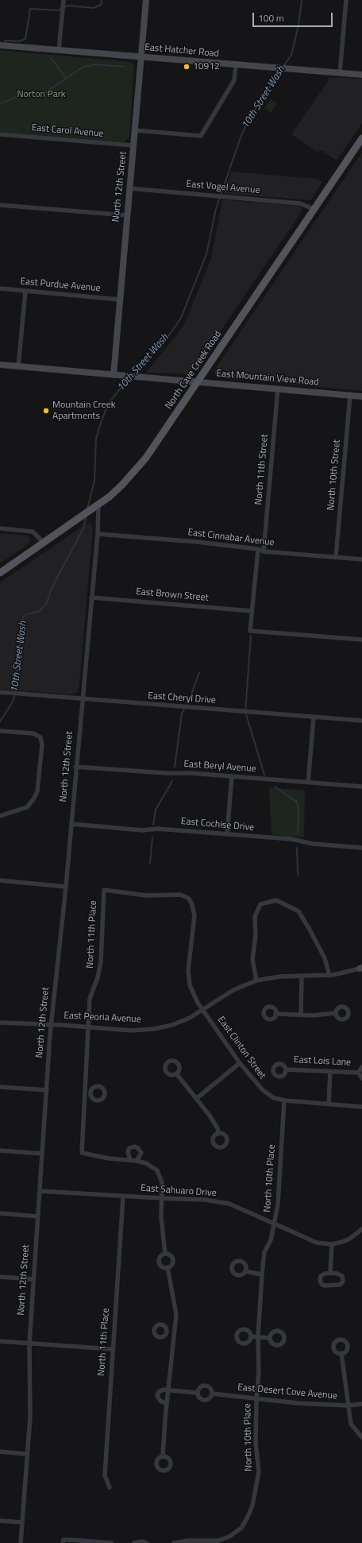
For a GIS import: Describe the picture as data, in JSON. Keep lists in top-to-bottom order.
{
  "streets": {
    "main road": ["North Cave Creek Road"],
    "street": [
      "East Hatcher Road",
      "East Carol Avenue",
      "North 12th Street",
      "East Vogel Avenue",
      "East Purdue Avenue",
      "East Mountain View Road",
      "North 11th Street",
      "North 10th Street",
      "East Cinnabar Avenue",
      "East Brown Street",
      "East Cheryl Drive",
      "East Beryl Avenue",
      "East Cochise Drive",
      "North 11th Place",
      "East Peoria Avenue",
      "East Clinton Street",
      "East Lois Lane",
      "North 10th Place",
      "East Sahuaro Drive",
      "East Desert Cove Avenue"
    ]
  },
  "crossings": [
    ["East Hatcher Road", "North 12th Street"],
    ["East Carol Avenue", "North 12th Street"],
    ["North 12th Street", "East Vogel Avenue"],
    ["North 12th Street", "East Purdue Avenue"],
    ["North 12th Street", "North Cave Creek Road"],
    ["North 12th Street", "East Mountain View Road"],
    ["North 12th Street", "East Cinnabar Avenue"],
    ["North 12th Street", "East Brown Street"],
    ["North 12th Street", "East Cheryl Drive"],
    ["North 12th Street", "East Beryl Avenue"],
    ["North 12th Street", "East Cochise Drive"],
    ["North 12th Street", "East Peoria Avenue"],
    ["North 12th Street", "East Sahuaro Drive"],
    ["East Vogel Avenue", "North Cave Creek Road"],
    ["North Cave Creek Road", "East Mountain View Road"],
    ["East Mountain View Road", "North 11th Street"],
    ["East Mountain View Road", "North 10th Street"],
    ["North 11th Street", "East Cinnabar Avenue"],
    ["North 10th Street", "East Cinnabar Avenue"],
    ["North 11th Place", "East Peoria Avenue"],
    ["North 11th Place", "East Clinton Street"],
    ["North 11th Place", "East Sahuaro Drive"],
    ["East Peoria Avenue", "East Clinton Street"],
    ["East Clinton Street", "North 10th Place"],
    ["North 10th Place", "East Sahuaro Drive"],
    ["North 10th Place", "East Desert Cove Avenue"]
  ],
  "water": ["10th Street Wash"],
  "parks": ["Norton Park"],
  "places": ["10912", "Mountain Creek Apartments"],
  "scale_bar": "100 m"
}
